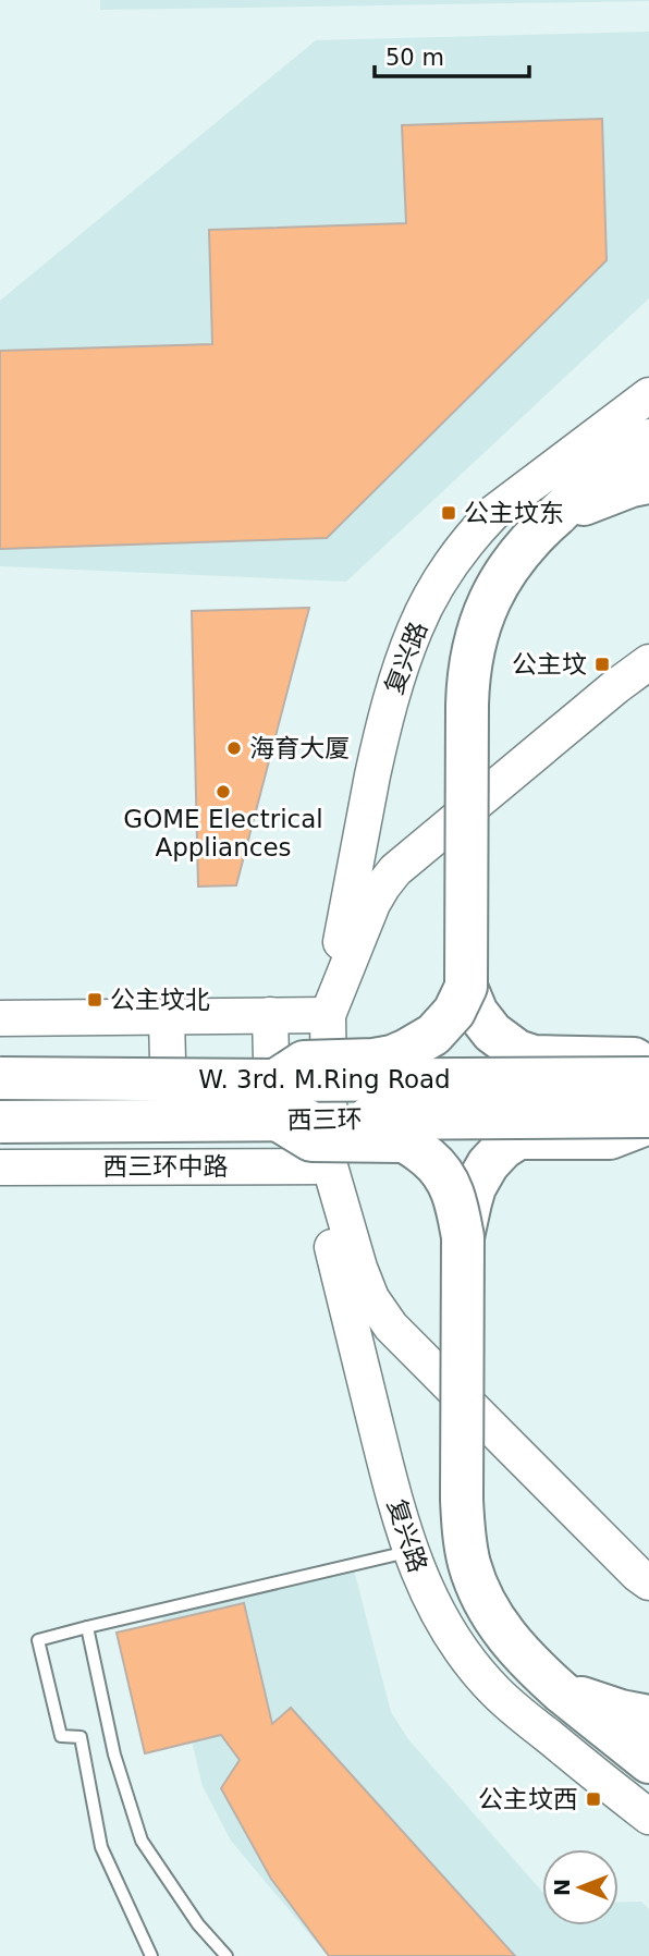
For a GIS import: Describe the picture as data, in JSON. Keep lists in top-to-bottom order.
{
  "streets": {
    "highway": ["W. 3rd. M.Ring Road", "西三环"],
    "street": ["复兴路", "西三环中路"]
  },
  "crossings": [
    ["复兴路", "西三环中路"],
    ["W. 3rd. M.Ring Road", "西三环"]
  ],
  "places": {
    "transit": [
      "公主坟东",
      "公主坟",
      "公主坟北",
      "公主坟西"
    ],
    "other": ["海育大厦", "GOME Electrical Appliances"]
  },
  "scale_bar": "50 m",
  "north": "left"
}
